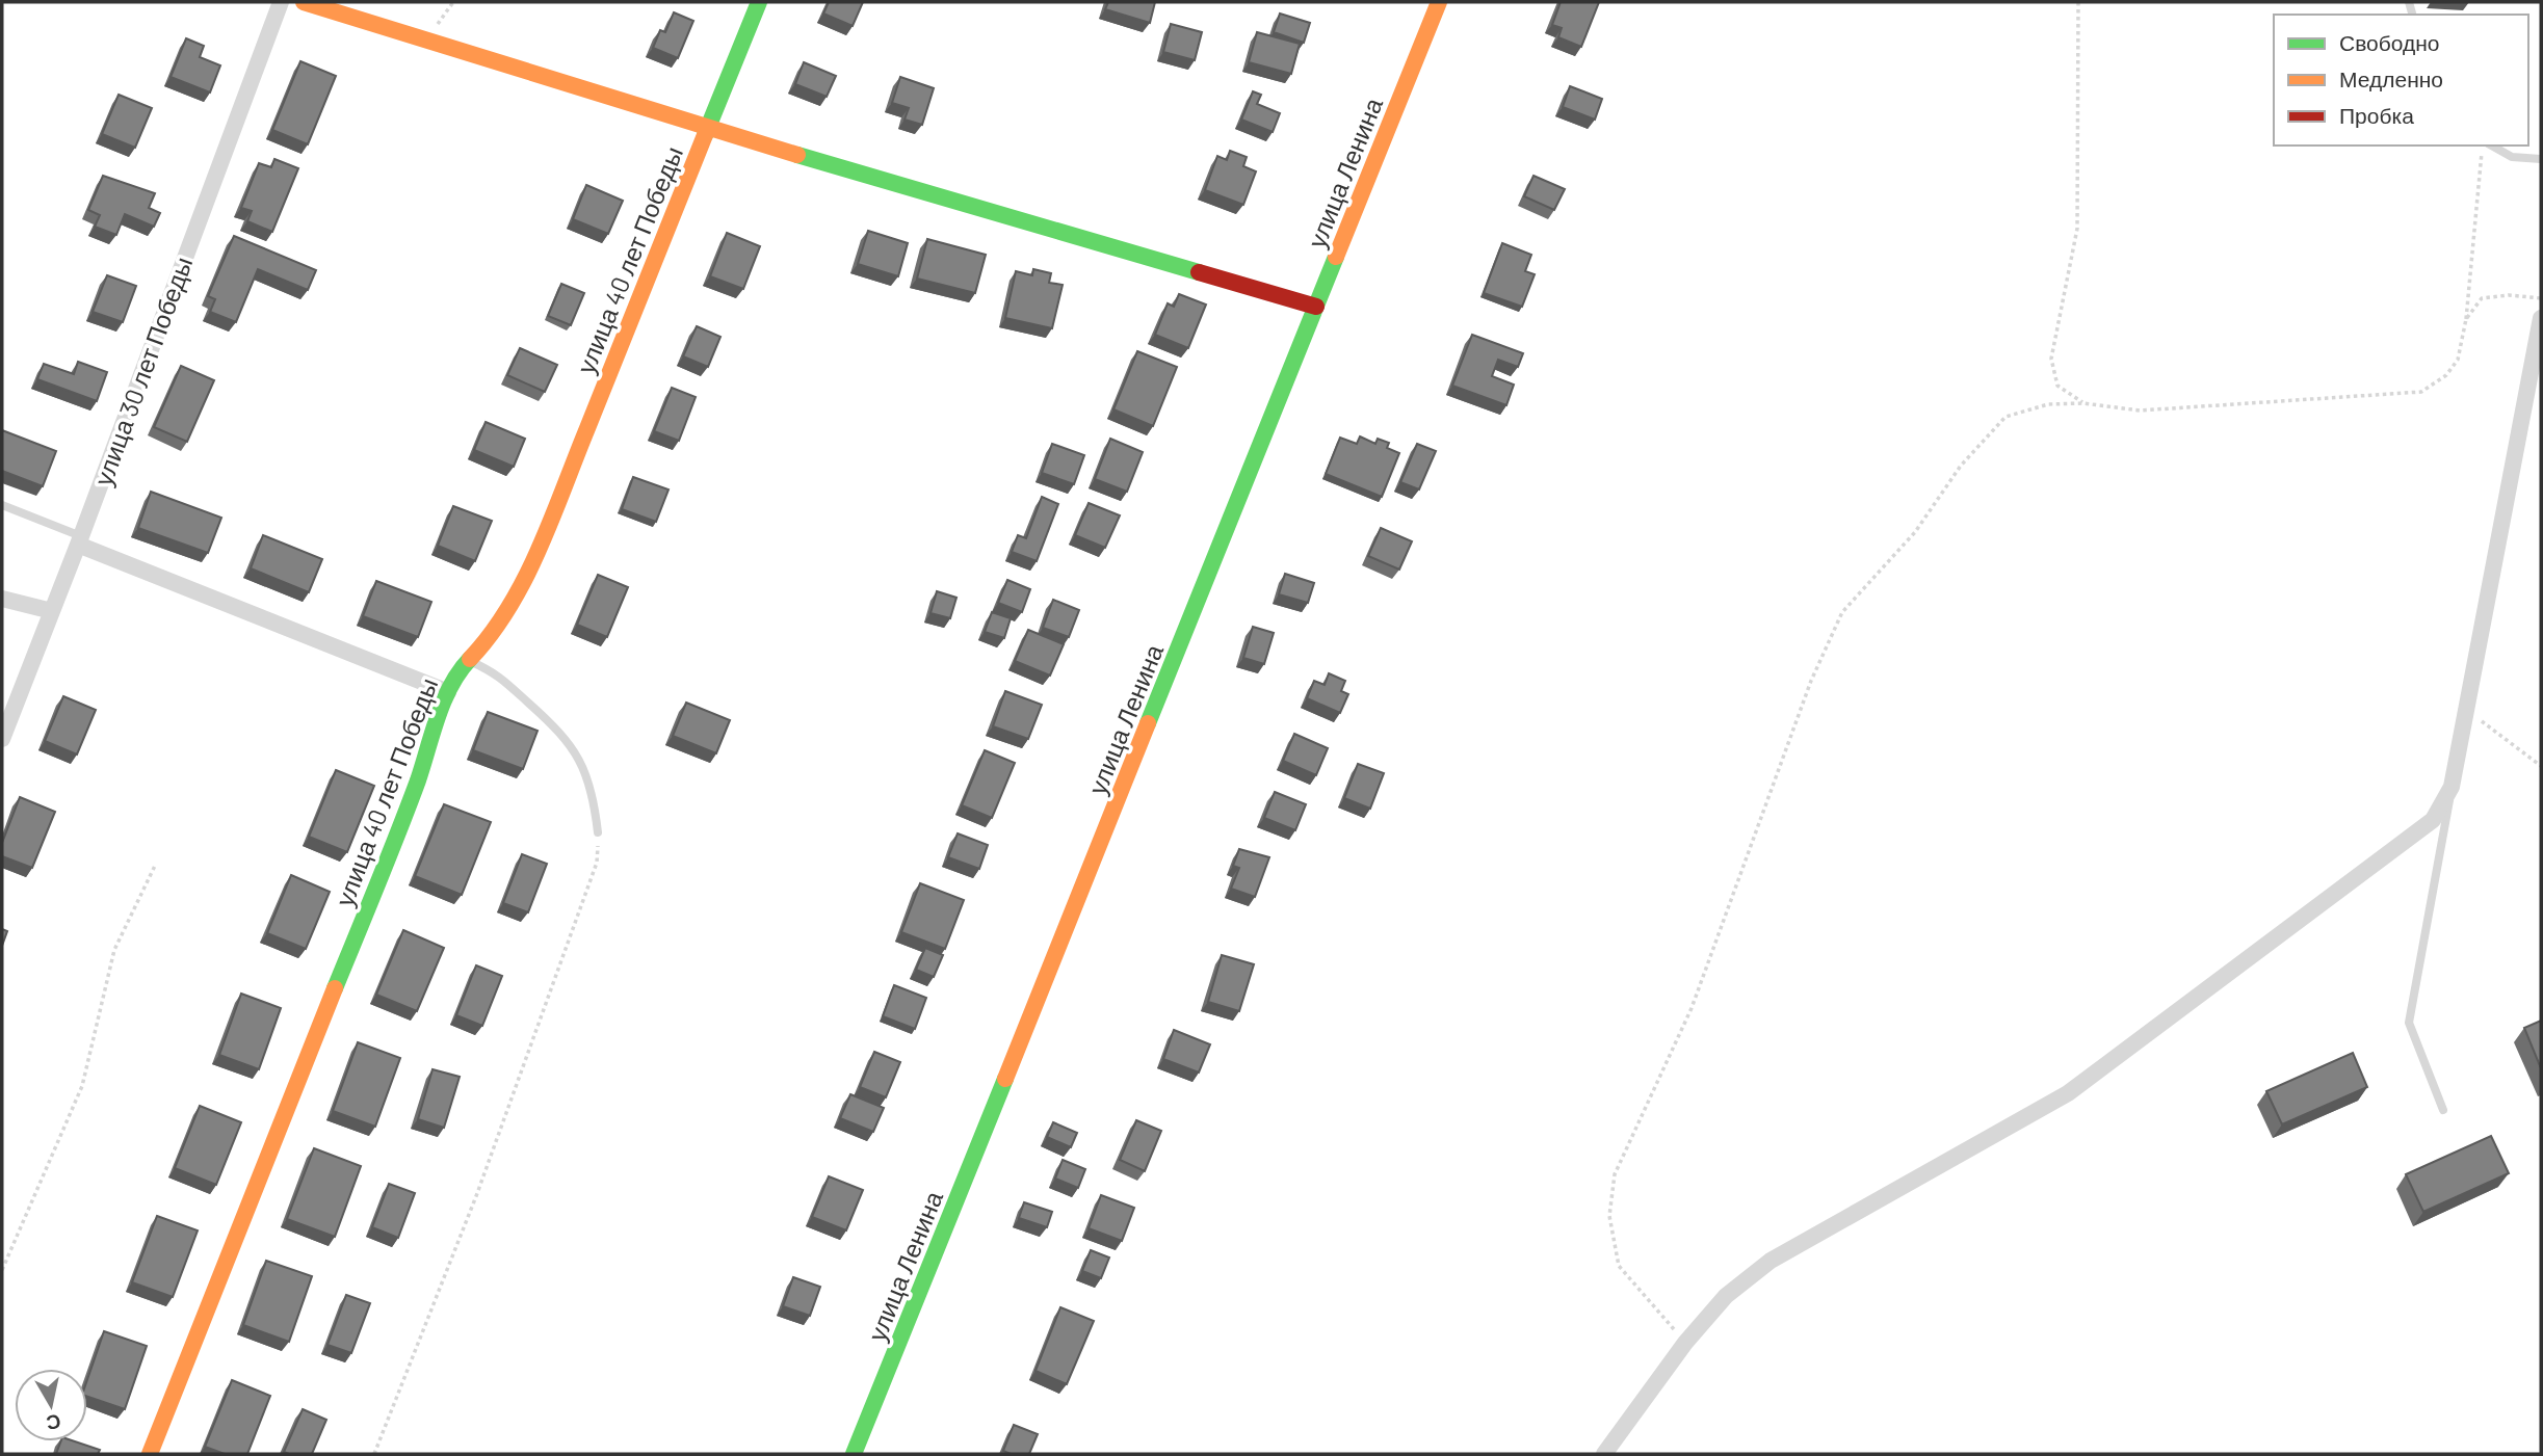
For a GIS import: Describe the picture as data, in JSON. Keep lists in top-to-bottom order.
{
  "streets": {
    "street": ["улица Ленина", "улица 40 лет Победы", "улица 30 лет Победы"]
  },
  "legend": ["Свободно", "Медленно", "Пробка"],
  "north": "bottom"
}
